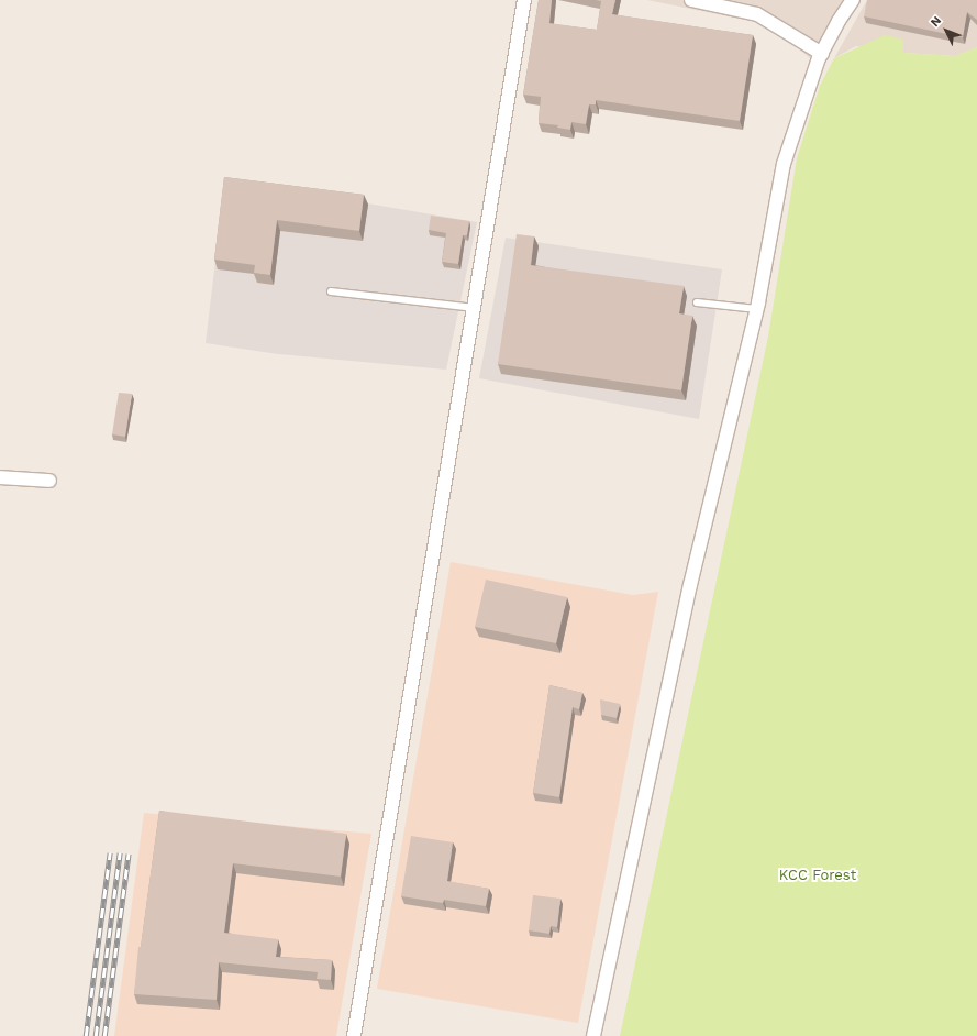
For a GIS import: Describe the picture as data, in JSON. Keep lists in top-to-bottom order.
{
  "parks": ["KCC Forest"],
  "north": "top left"
}
